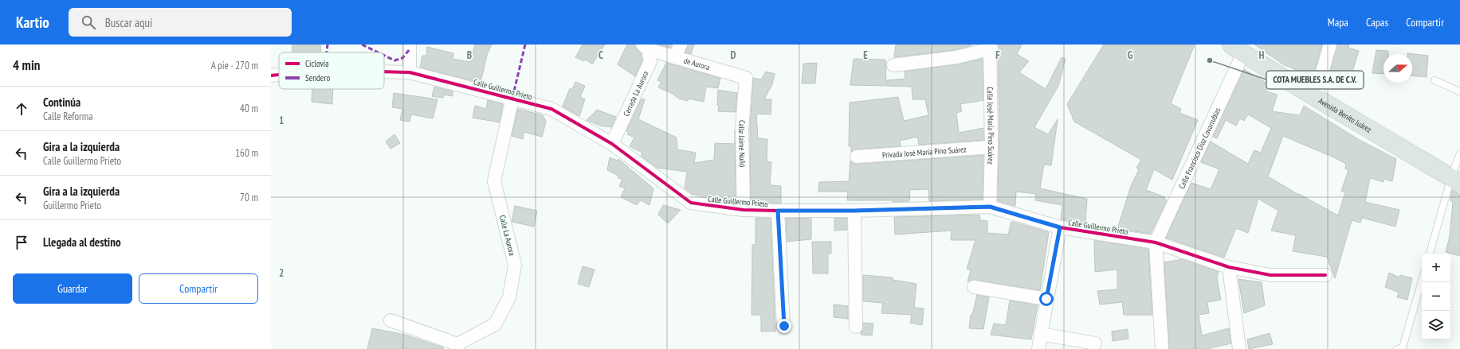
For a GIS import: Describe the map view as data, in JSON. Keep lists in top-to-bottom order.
{
  "streets": {
    "main road": ["Avenida Benito Juárez"],
    "street": [
      "de Aurora",
      "Calle Guillermo Prieto",
      "Cerrada La Aurora",
      "Calle José María Pino Suárez",
      "Calle Jaime Nuñó",
      "Calle Francisco Díaz Covarrubias",
      "Privada José María Pino Suárez",
      "Calle La Aurora"
    ]
  },
  "crossings": [
    ["de Aurora", "Cerrada La Aurora"],
    ["de Aurora", "Calle Jaime Nuñó"],
    ["Calle Guillermo Prieto", "Cerrada La Aurora"],
    ["Calle Guillermo Prieto", "Calle José María Pino Suárez"],
    ["Calle Guillermo Prieto", "Calle Jaime Nuñó"],
    ["Calle Guillermo Prieto", "Calle Francisco Díaz Covarrubias"],
    ["Calle Guillermo Prieto", "Calle La Aurora"],
    ["Avenida Benito Juárez", "Calle Francisco Díaz Covarrubias"],
    ["Calle José María Pino Suárez", "Privada José María Pino Suárez"]
  ],
  "places": ["COTA MUEBLES S.A. DE C.V."],
  "legend": ["Ciclovía", "Sendero"],
  "north": "right",
  "page": {
    "header": "Kartio",
    "search": "Buscar aquí",
    "nav": ["Mapa", "Capas", "Compartir"],
    "heading": ["4 min", "A pie · 270 m"],
    "list": [
      ["Continúa", "Calle Reforma", "40 m"],
      ["Gira a la izquierda", "Calle Guillermo Prieto", "160 m"],
      ["Gira a la izquierda", "Guillermo Prieto", "70 m"],
      "Llegada al destino"
    ],
    "map_buttons": ["+", "−"],
    "buttons": ["Guardar", "Compartir"]
  },
  "grid": {
    "columns": [
      "B",
      "C",
      "D",
      "E",
      "F",
      "G",
      "H"
    ],
    "rows": ["1", "2"]
  }
}
